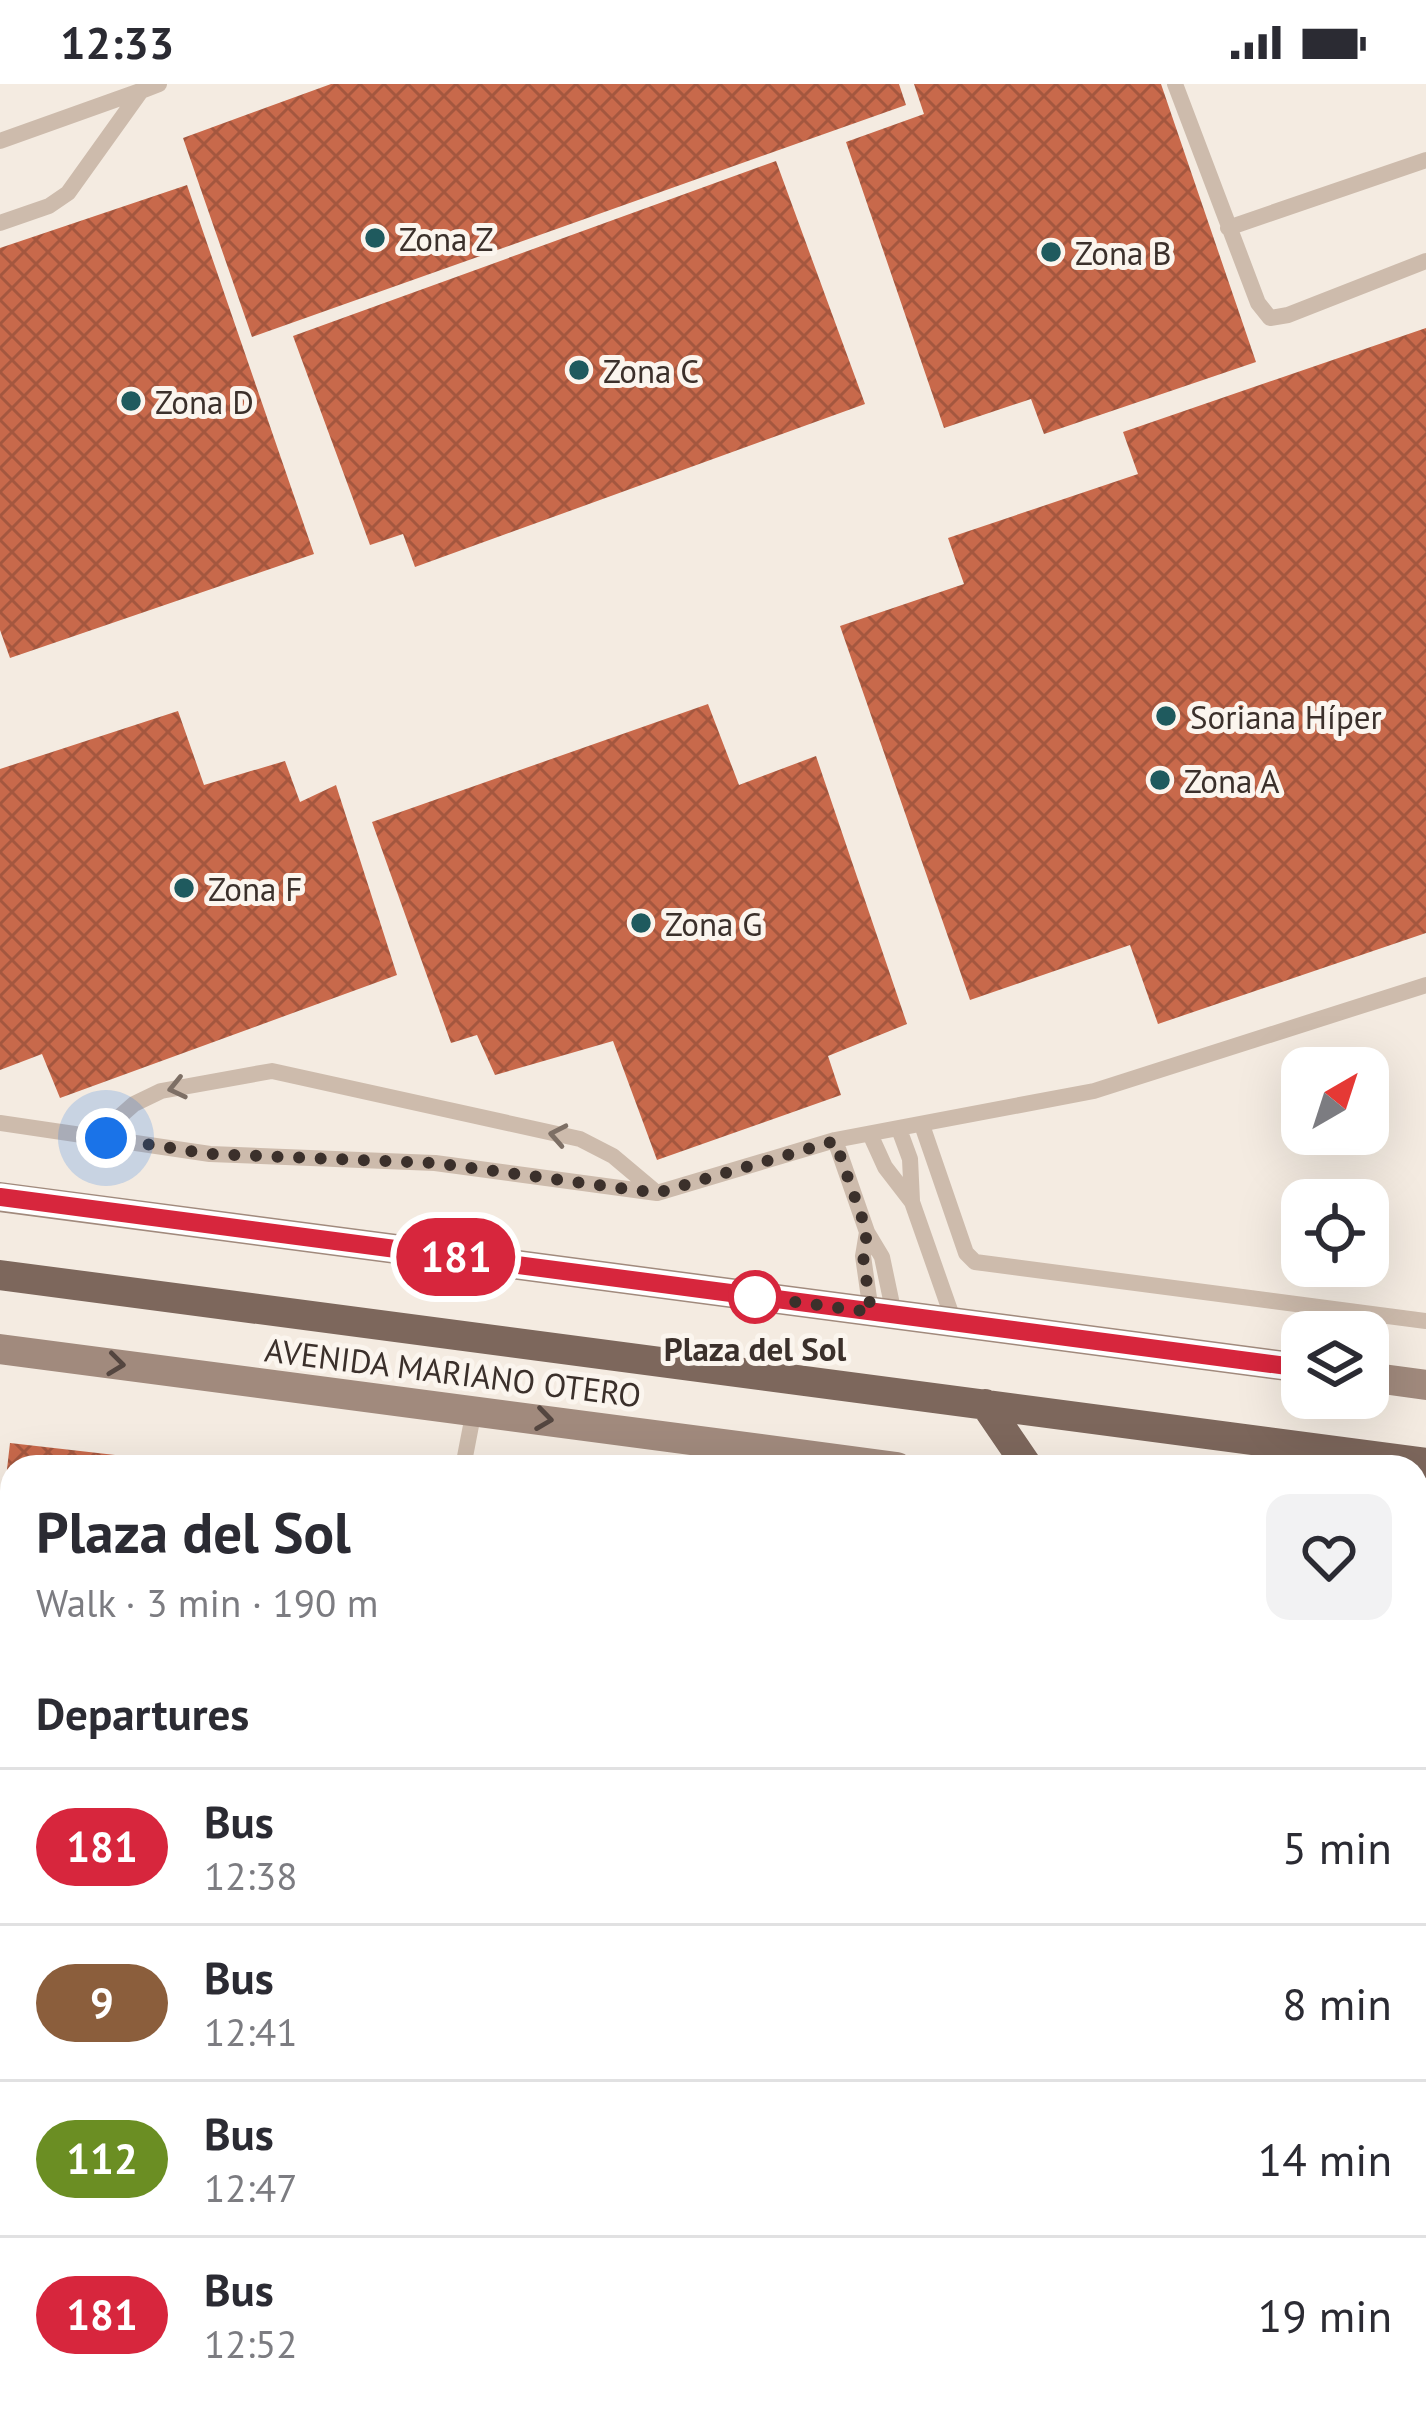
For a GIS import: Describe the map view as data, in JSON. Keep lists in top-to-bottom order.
{
  "streets": {
    "main road": ["AVENIDA MARIANO OTERO"]
  },
  "places": [
    "Zona Z",
    "Zona B",
    "Zona C",
    "Zona D",
    "Soriana Híper",
    "Zona A",
    "Zona F",
    "Zona G",
    "Plaza del Sol"
  ],
  "lines": ["bus line 181"],
  "north": "top right",
  "page": {
    "status": "12:33",
    "on_map": "181",
    "heading": [
      ["Plaza del Sol", "Walk · 3 min · 190 m"],
      "Departures"
    ],
    "list": [
      {
        "mark": "181",
        "name": "Bus",
        "note": "12:38",
        "value": "5 min"
      },
      {
        "mark": "9",
        "name": "Bus",
        "note": "12:41",
        "value": "8 min"
      },
      {
        "mark": "112",
        "name": "Bus",
        "note": "12:47",
        "value": "14 min"
      },
      {
        "mark": "181",
        "name": "Bus",
        "note": "12:52",
        "value": "19 min"
      }
    ]
  }
}
